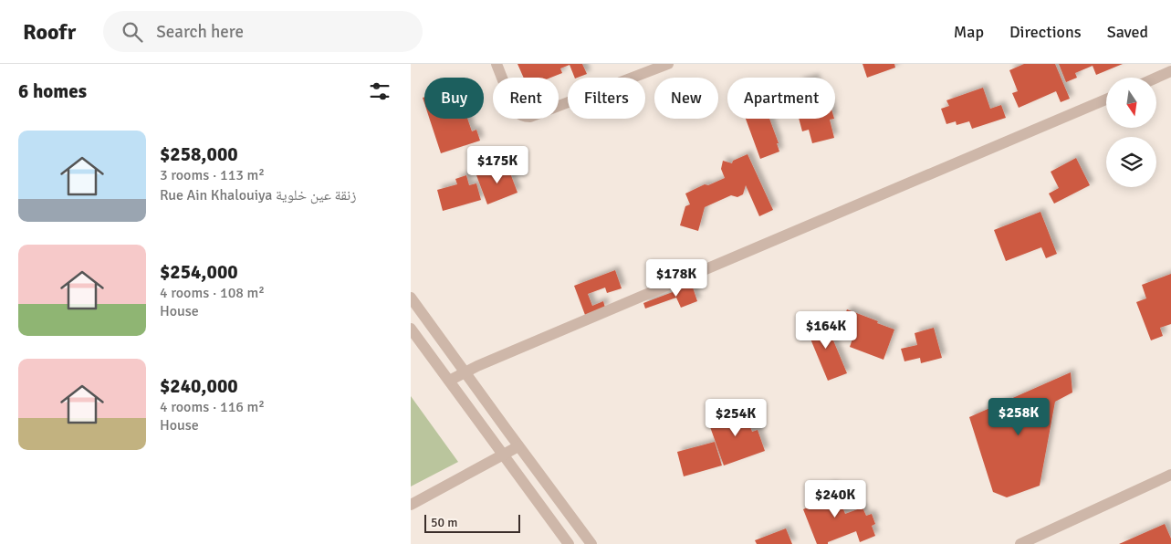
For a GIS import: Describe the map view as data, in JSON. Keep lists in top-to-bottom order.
{
  "scale_bar": "50 m",
  "north": "bottom",
  "page": {
    "header": "Roofr",
    "search": "Search here",
    "nav": ["Map", "Directions", "Saved"],
    "heading": "6 homes",
    "chip": [
      "Buy",
      "Rent",
      "Filters",
      "New",
      "Apartment"
    ],
    "list": [
      {
        "name": "$258,000",
        "note": "3 rooms · 113 m² · Rue Ain Khalouiya زنقة عين خلوية"
      },
      {
        "name": "$254,000",
        "note": "4 rooms · 108 m² · House"
      },
      {
        "name": "$240,000",
        "note": "4 rooms · 116 m² · House"
      }
    ],
    "price": [
      "$175K",
      "$178K",
      "$164K",
      "$258K",
      "$254K",
      "$240K"
    ],
    "scale": "50 m"
  }
}
